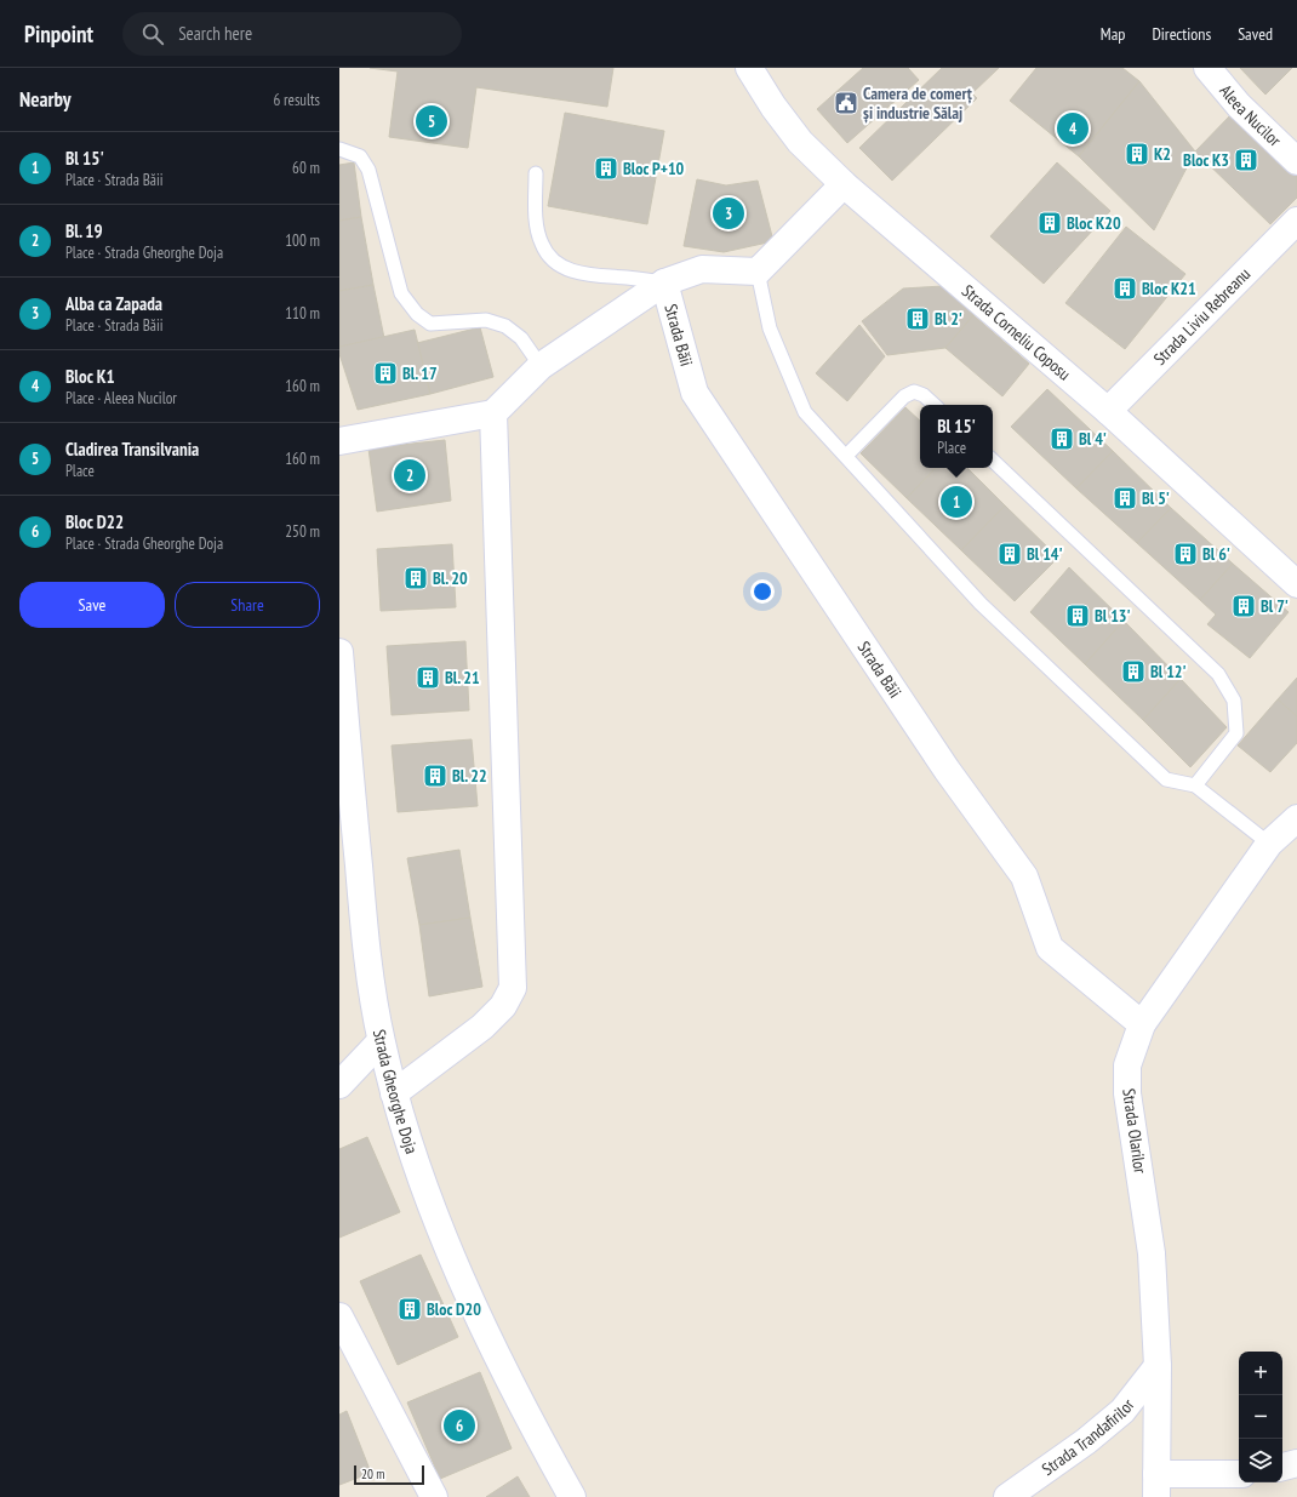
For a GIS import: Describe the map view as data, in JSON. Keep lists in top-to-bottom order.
{
  "streets": {
    "street": [
      "Aleea Nucilor",
      "Strada Liviu Rebreanu",
      "Strada Corneliu Coposu",
      "Strada Băii",
      "Strada Gheorghe Doja",
      "Strada Olarilor",
      "Strada Trandafirilor"
    ]
  },
  "crossings": [
    ["Strada Liviu Rebreanu", "Strada Corneliu Coposu"],
    ["Strada Băii", "Strada Olarilor"],
    ["Strada Olarilor", "Strada Trandafirilor"]
  ],
  "places": {
    "public building": ["Camera de comerț și industrie Sălaj"],
    "building": [
      "K2",
      "Bloc K3",
      "Bloc P+10",
      "Bloc K20",
      "Bloc K21",
      "Bl 2'",
      "Bl. 17",
      "Bl 4'",
      "Bl 5'",
      "Bl 14'",
      "Bl 6'",
      "Bl. 20",
      "Bl 7'",
      "Bl 13'",
      "Bl 12'",
      "Bl. 21",
      "Bl. 22",
      "Bloc D20"
    ]
  },
  "scale_bar": "20 m",
  "page": {
    "header": "Pinpoint",
    "search": "Search here",
    "nav": ["Map", "Directions", "Saved"],
    "heading": ["Nearby", "6 results"],
    "pins": [
      "5",
      "4",
      "3",
      "2",
      "1",
      "6"
    ],
    "list": [
      {
        "mark": "1",
        "name": "Bl 15'",
        "note": "Place · Strada Băii",
        "value": "60 m"
      },
      {
        "mark": "2",
        "name": "Bl. 19",
        "note": "Place · Strada Gheorghe Doja",
        "value": "100 m"
      },
      {
        "mark": "3",
        "name": "Alba ca Zapada",
        "note": "Place · Strada Băii",
        "value": "110 m"
      },
      {
        "mark": "4",
        "name": "Bloc K1",
        "note": "Place · Aleea Nucilor",
        "value": "160 m"
      },
      {
        "mark": "5",
        "name": "Cladirea Transilvania",
        "note": "Place",
        "value": "160 m"
      },
      {
        "mark": "6",
        "name": "Bloc D22",
        "note": "Place · Strada Gheorghe Doja",
        "value": "250 m"
      }
    ],
    "popup": ["Bl 15'", "Place"],
    "buttons": ["Save", "Share"],
    "map_buttons": ["+", "−"],
    "scale": "20 m"
  }
}
